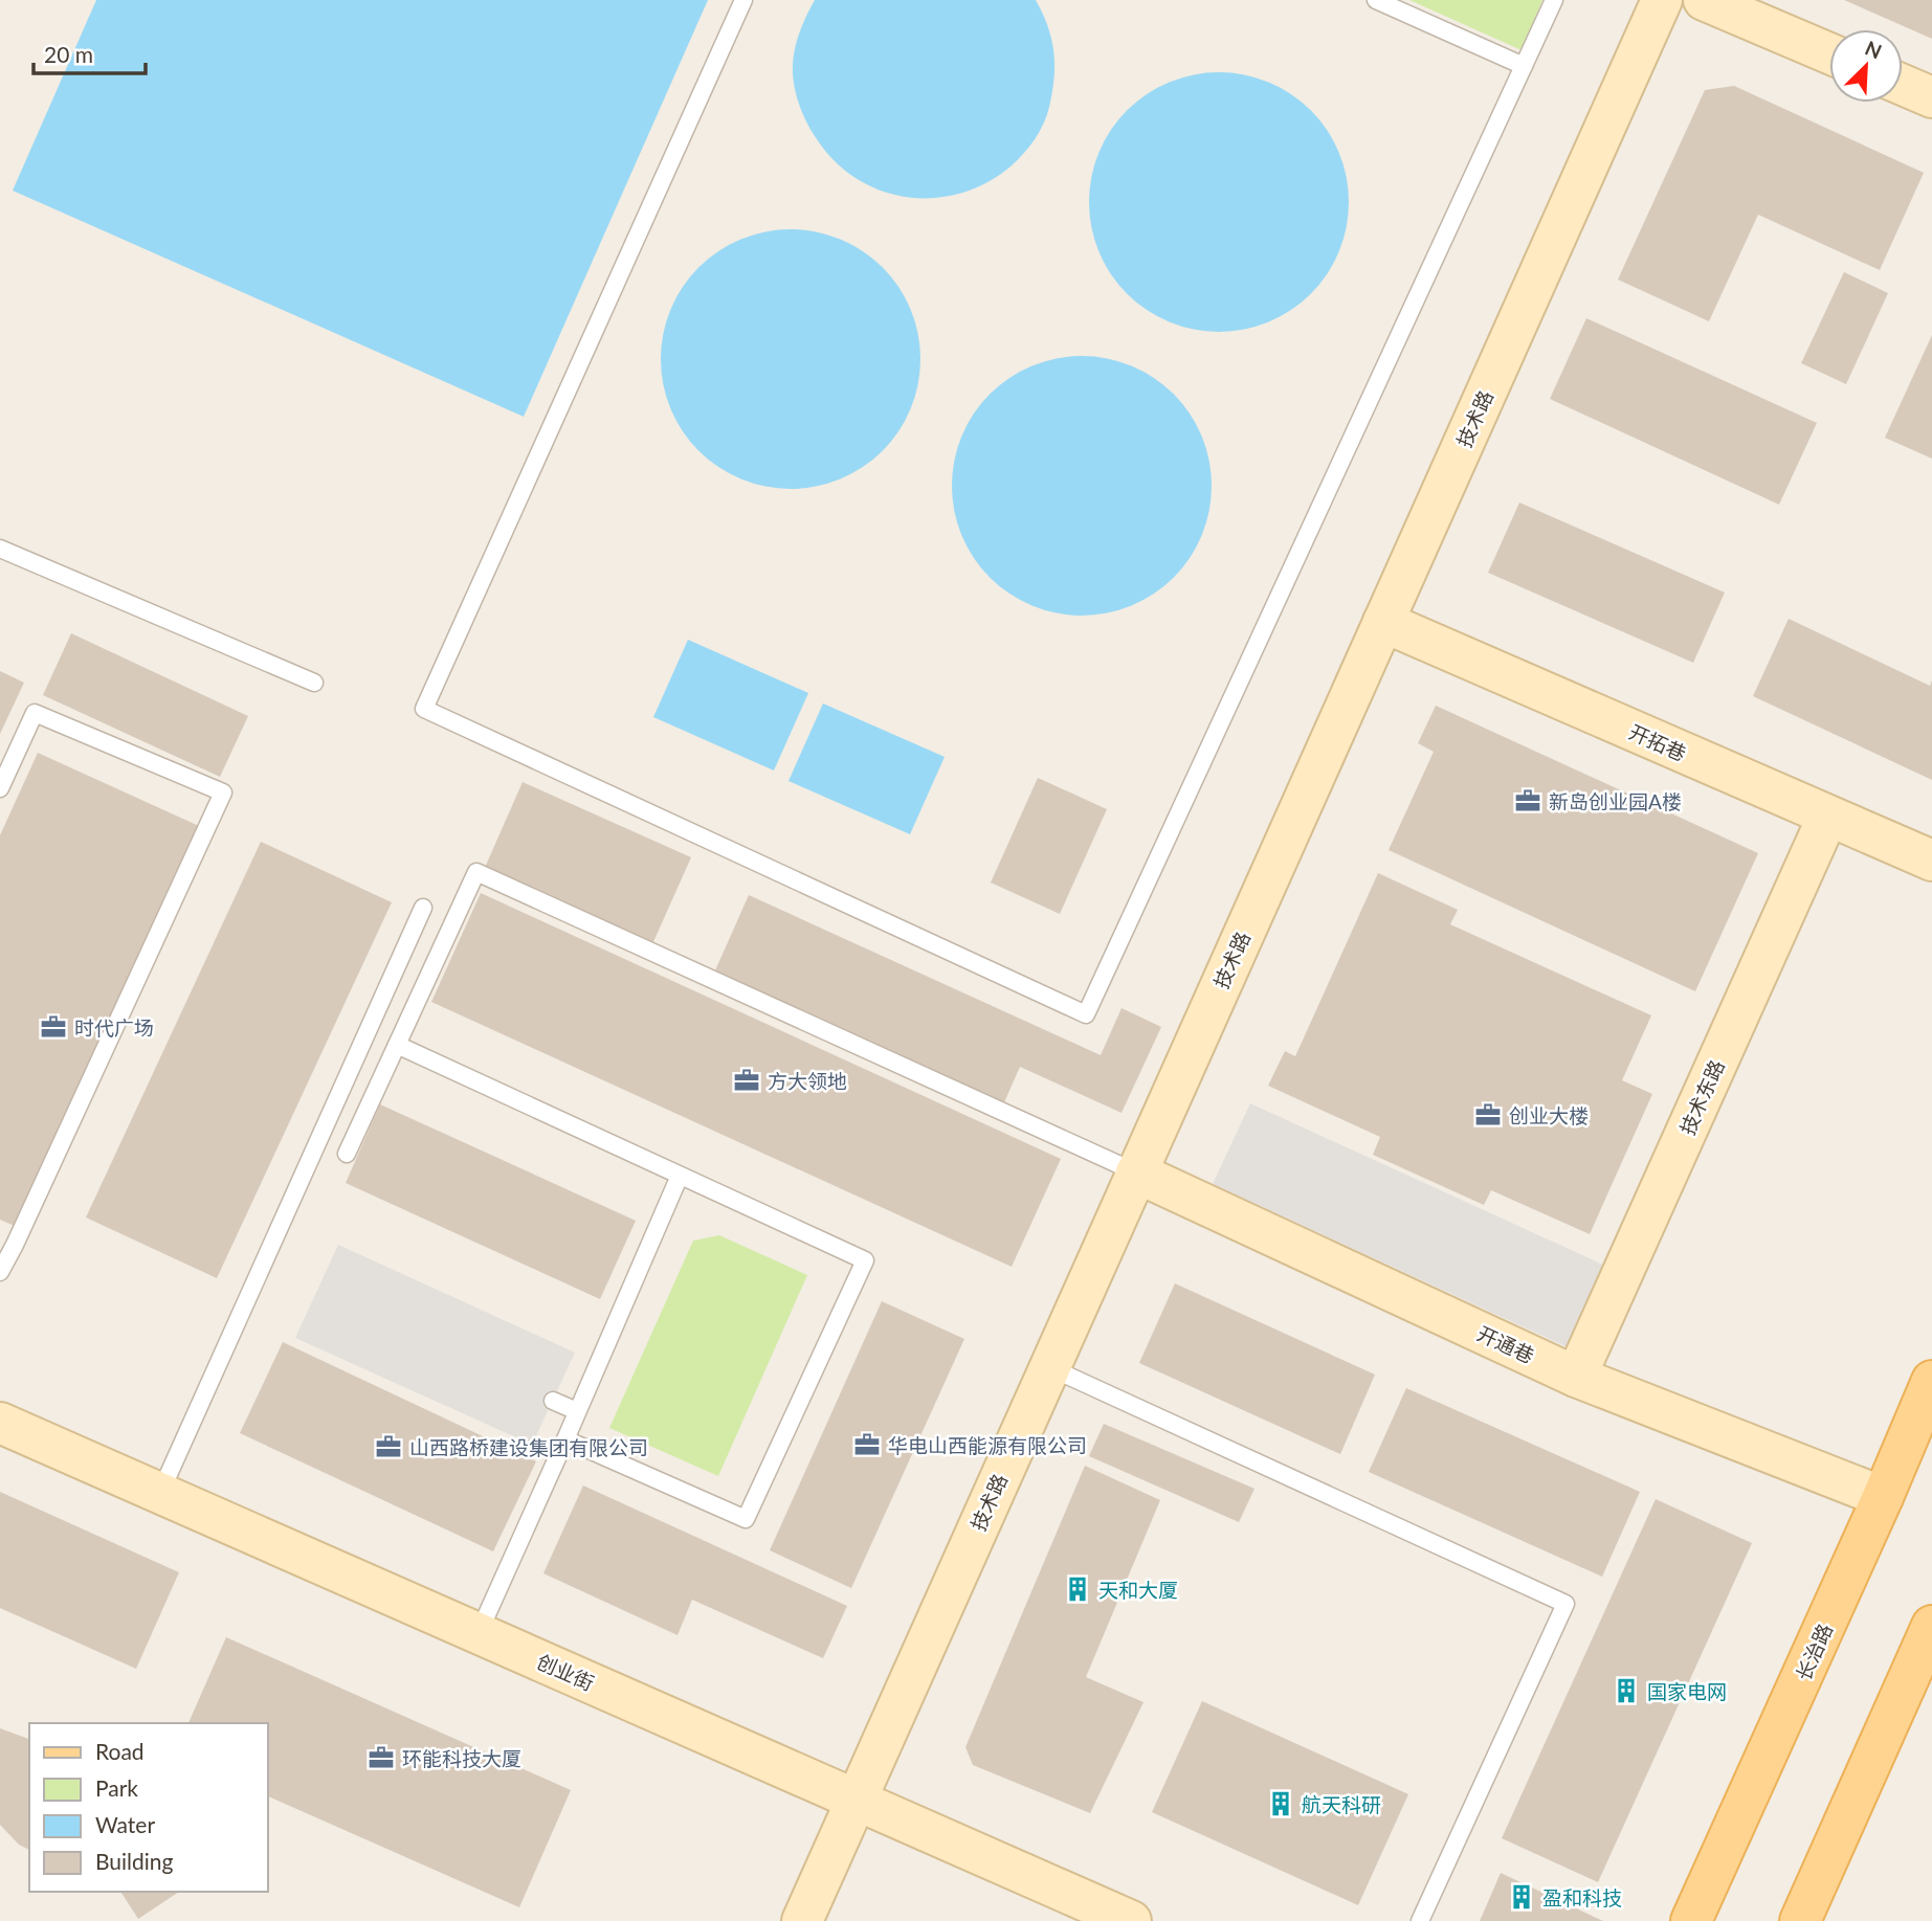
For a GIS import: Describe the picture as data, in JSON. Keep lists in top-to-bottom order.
{
  "streets": {
    "main road": ["长治路"],
    "street": [
      "技术路",
      "开拓巷",
      "技术东路",
      "开通巷",
      "创业街"
    ]
  },
  "crossings": [
    ["技术路", "开拓巷"],
    ["技术路", "开通巷"],
    ["技术路", "创业街"],
    ["开拓巷", "技术东路"],
    ["技术东路", "开通巷"],
    ["开通巷", "长治路"]
  ],
  "places": {
    "office": [
      "新岛创业园A楼",
      "时代广场",
      "方大领地",
      "创业大楼",
      "华电山西能源有限公司",
      "山西路桥建设集团有限公司",
      "环能科技大厦"
    ],
    "building": [
      "天和大厦",
      "国家电网",
      "航天科研",
      "盈和科技"
    ]
  },
  "legend": [
    "Road",
    "Park",
    "Water",
    "Building"
  ],
  "scale_bar": "20 m",
  "north": "top right"
}
